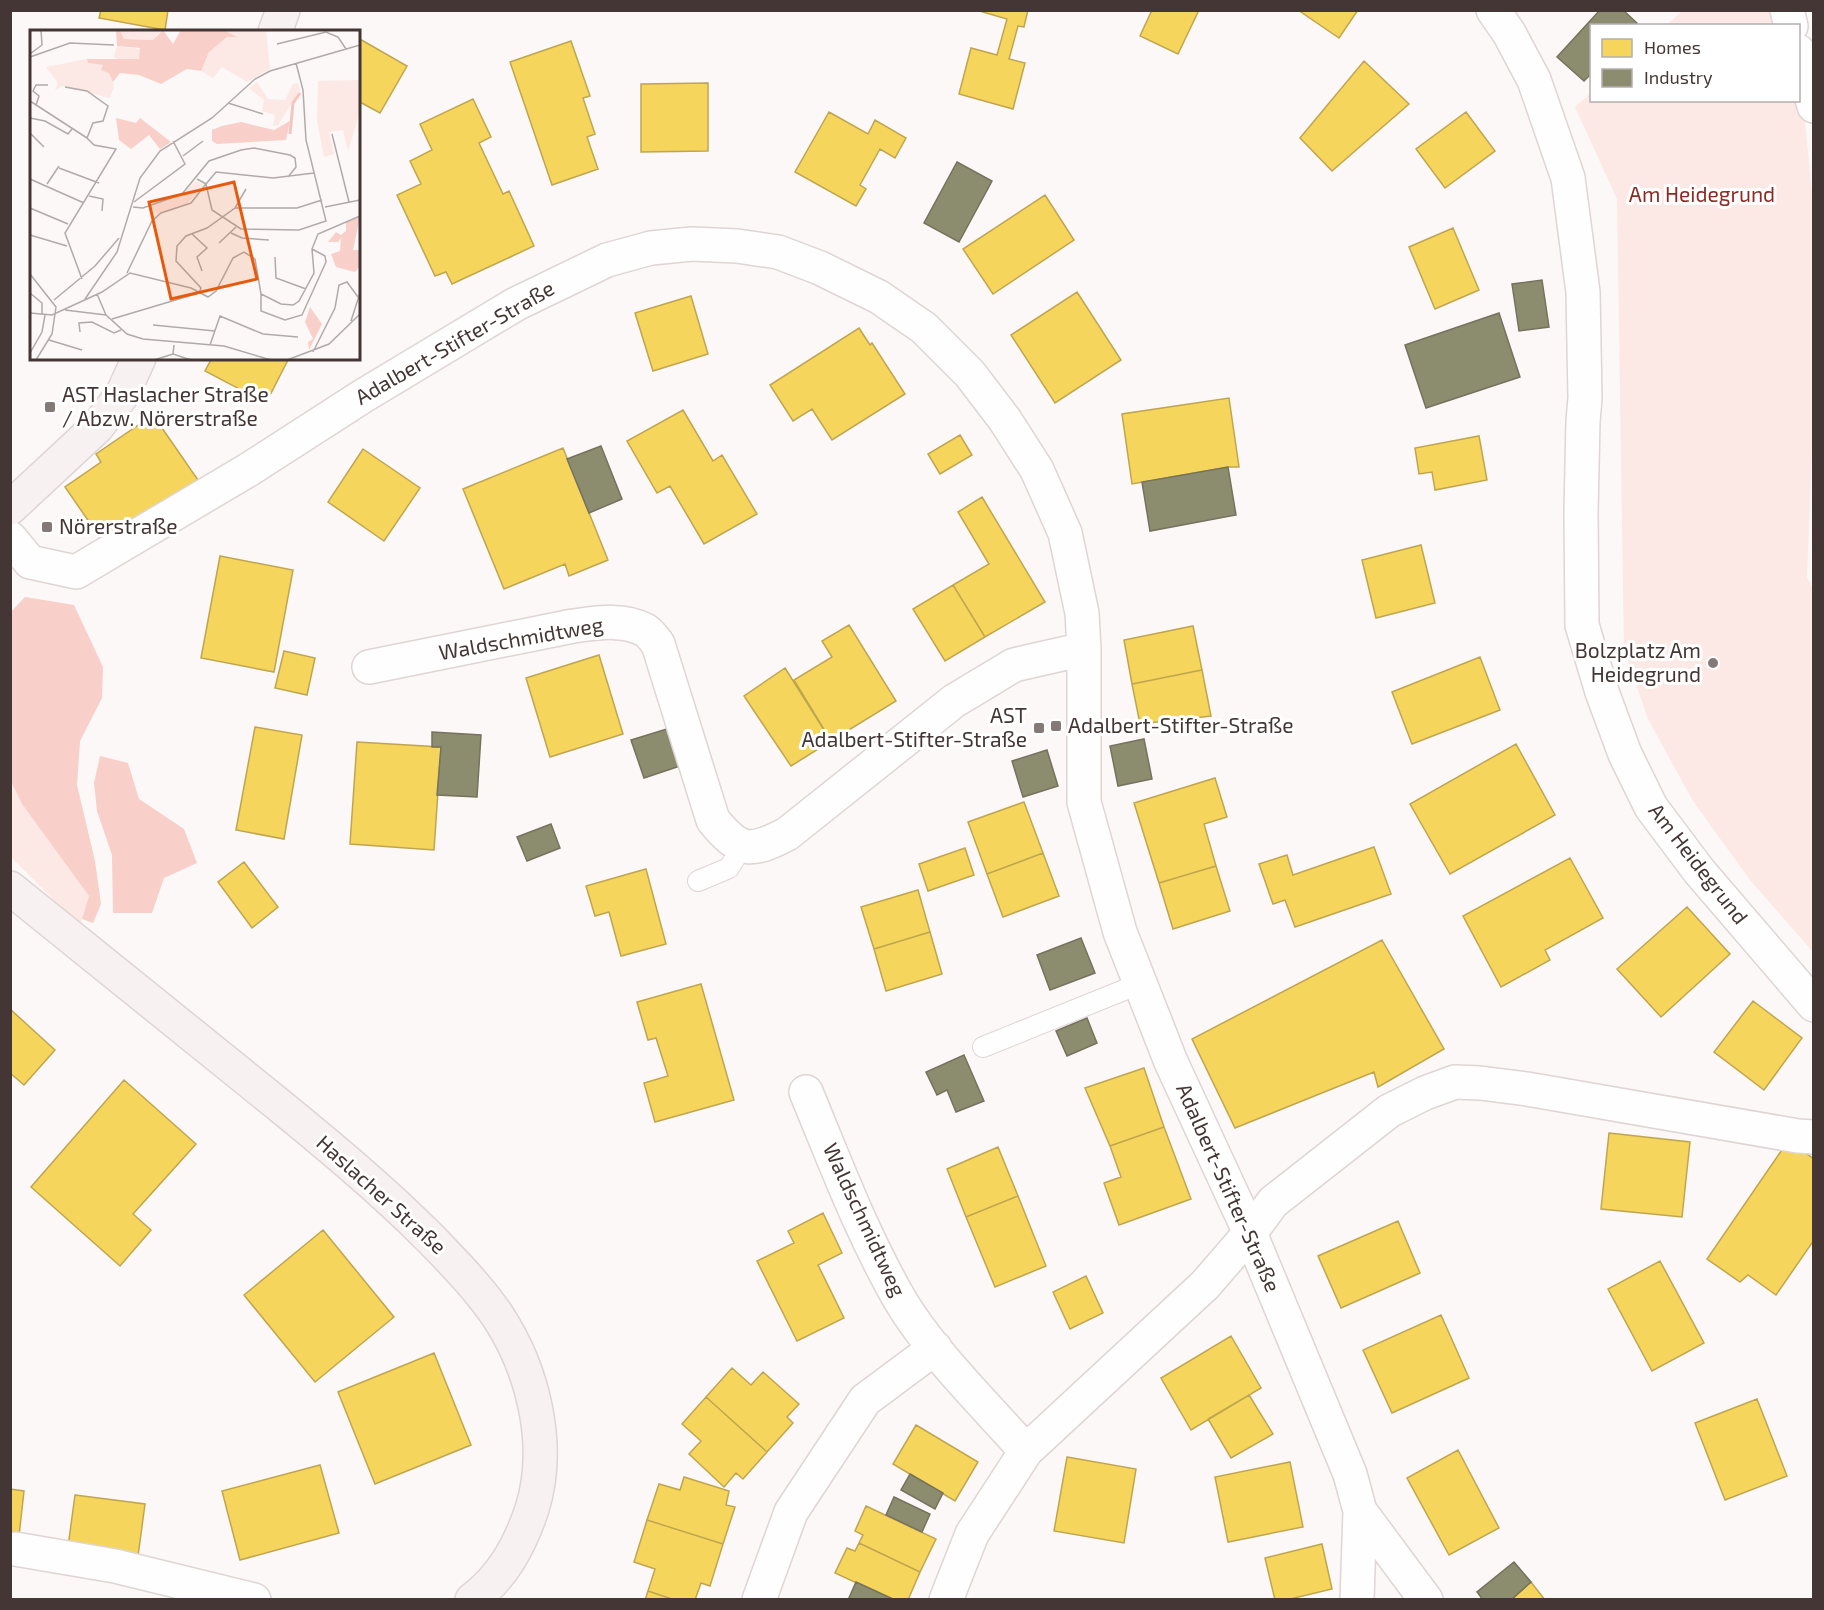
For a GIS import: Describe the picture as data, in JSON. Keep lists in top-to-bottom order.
{
  "streets": {
    "street": [
      "Adalbert-Stifter-Straße",
      "Waldschmidtweg",
      "Am Heidegrund",
      "Haslacher Straße"
    ]
  },
  "parks": ["Am Heidegrund"],
  "places": {
    "transit": [
      "AST Haslacher Straße / Abzw. Nörerstraße",
      "Nörerstraße",
      "Adalbert-Stifter-Straße",
      "AST Adalbert-Stifter-Straße"
    ],
    "other": ["Bolzplatz Am Heidegrund"]
  },
  "legend": ["Homes", "Industry"]
}
